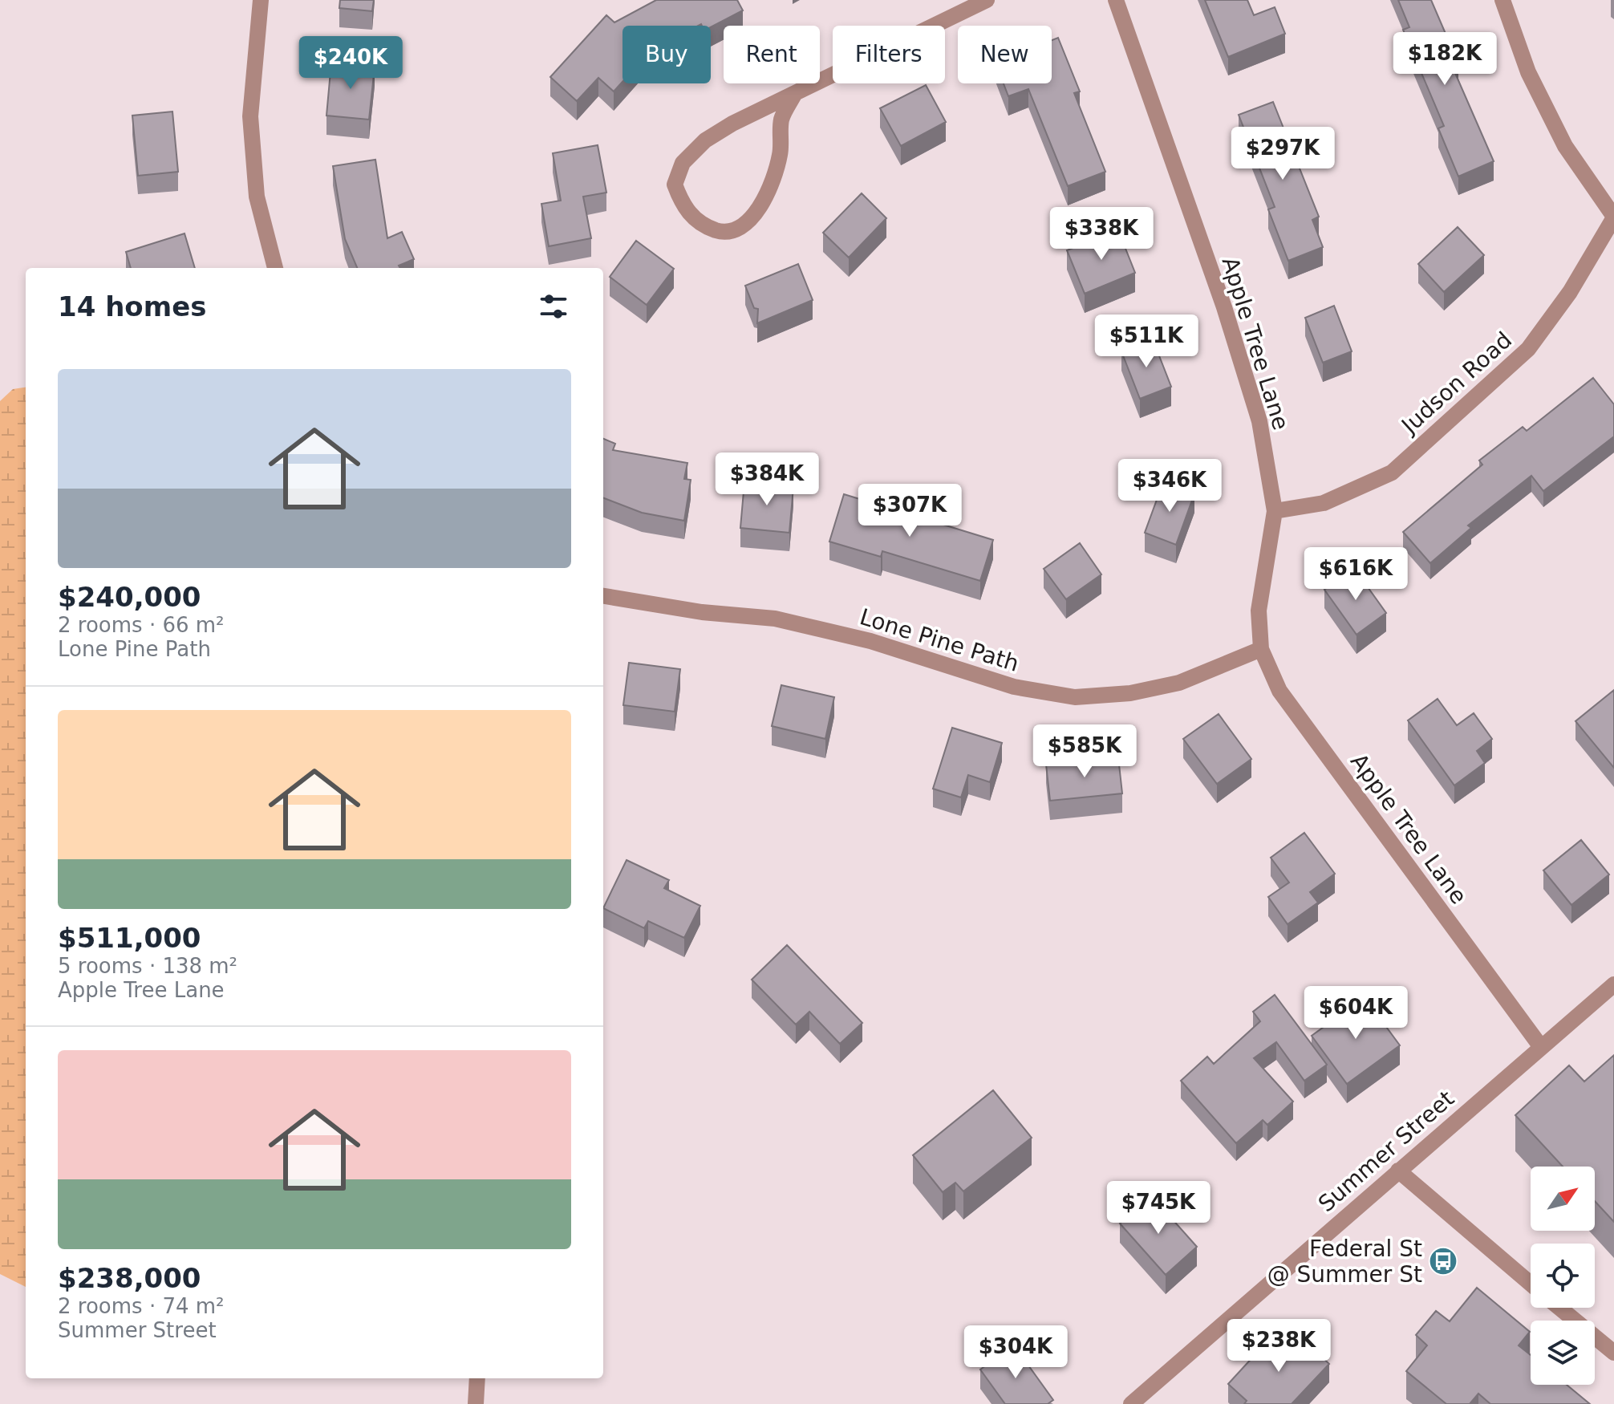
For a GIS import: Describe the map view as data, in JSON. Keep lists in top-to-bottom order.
{
  "streets": {
    "street": [
      "Apple Tree Lane",
      "Judson Road",
      "Lone Pine Path",
      "Summer Street"
    ]
  },
  "crossings": [
    ["Apple Tree Lane", "Judson Road"],
    ["Apple Tree Lane", "Lone Pine Path"],
    ["Apple Tree Lane", "Summer Street"]
  ],
  "places": {
    "bus stop": ["Federal St @ Summer St"]
  },
  "north": "top right",
  "page": {
    "chip": [
      "Buy",
      "Rent",
      "Filters",
      "New"
    ],
    "price": [
      "$182K",
      "$240K",
      "$297K",
      "$338K",
      "$511K",
      "$384K",
      "$346K",
      "$307K",
      "$616K",
      "$585K",
      "$604K",
      "$745K",
      "$238K",
      "$304K"
    ],
    "heading": "14 homes",
    "list": [
      {
        "name": "$240,000",
        "note": "2 rooms · 66 m² · Lone Pine Path"
      },
      {
        "name": "$511,000",
        "note": "5 rooms · 138 m² · Apple Tree Lane"
      },
      {
        "name": "$238,000",
        "note": "2 rooms · 74 m² · Summer Street"
      }
    ]
  }
}
